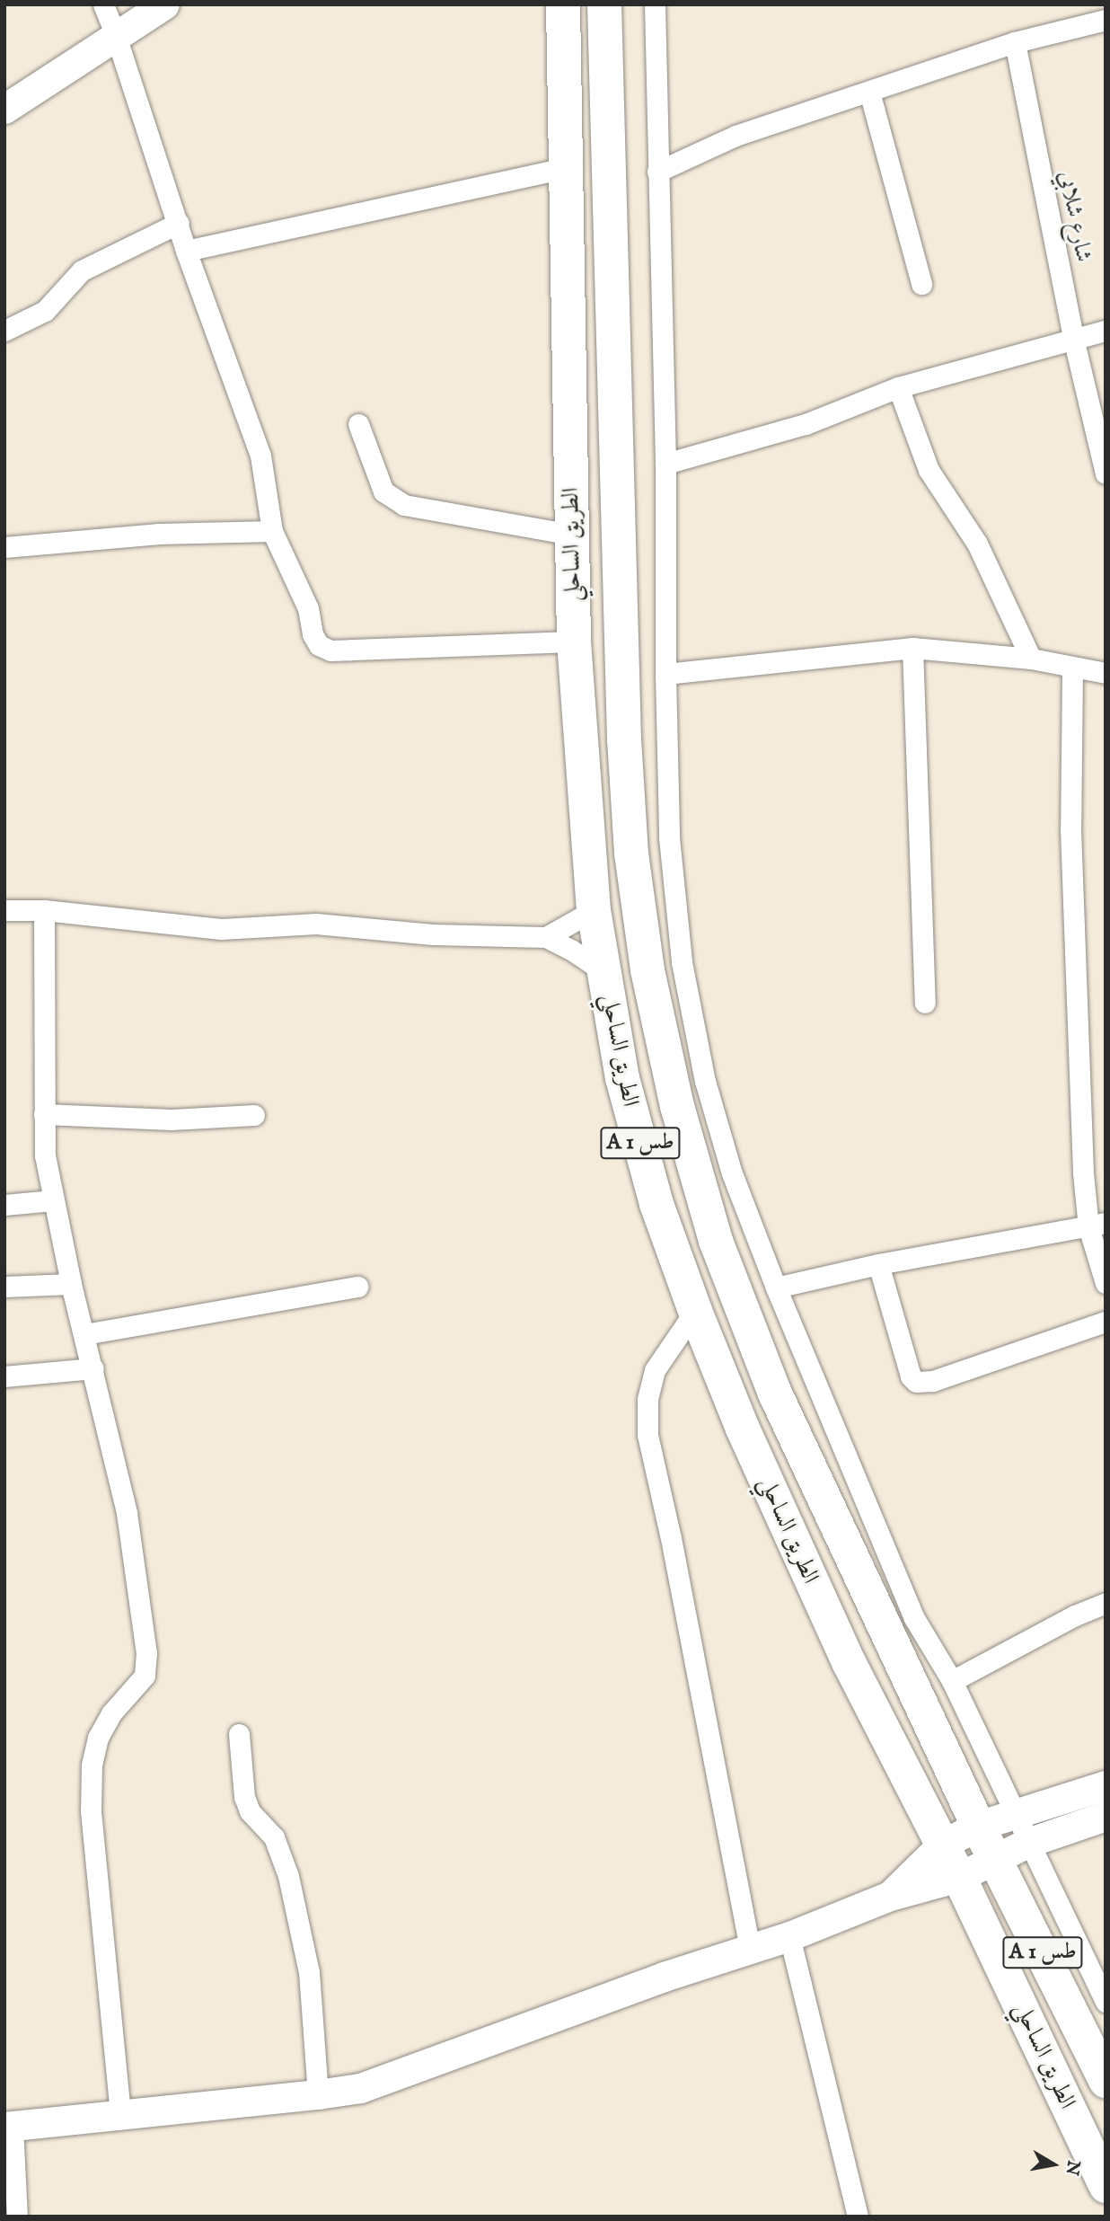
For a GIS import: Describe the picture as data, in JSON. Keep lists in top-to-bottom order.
{
  "streets": {
    "highway": ["الطريق الساحلي", "A 1 طس"],
    "street": ["شارع شلابي"]
  },
  "north": "right"
}
